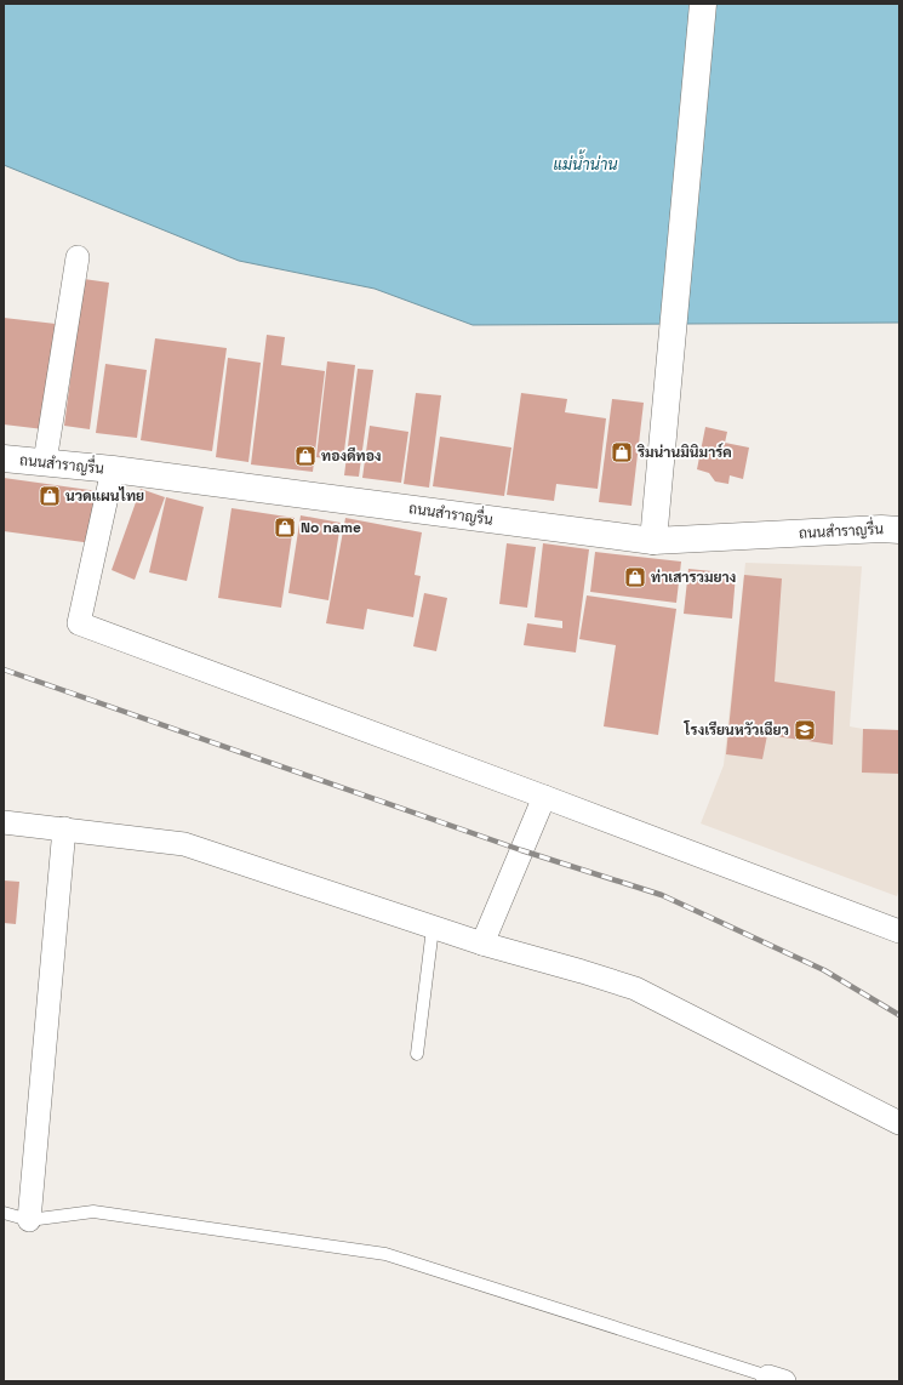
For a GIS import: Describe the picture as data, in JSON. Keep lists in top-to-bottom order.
{
  "streets": {
    "street": ["ถนนสำราญรื่น"]
  },
  "water": ["แม่น้ำน่าน"],
  "places": {
    "shop": [
      "ริมน่านมินิมาร์ค",
      "ทองดีทอง",
      "นวดแผนไทย",
      "No name",
      "ท่าเสารวมยาง"
    ],
    "school or university": ["โรงเรียนหวัวเฉียว"]
  }
}
